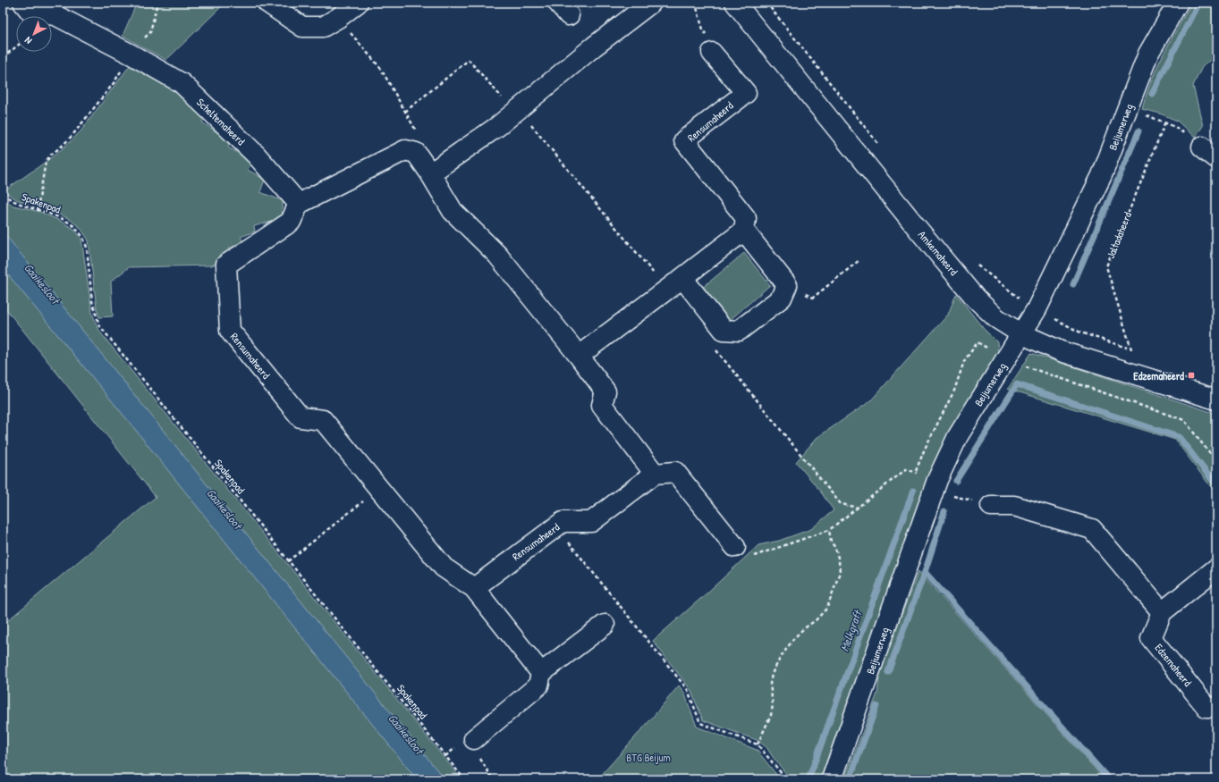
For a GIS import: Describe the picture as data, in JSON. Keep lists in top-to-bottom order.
{
  "streets": {
    "street": [
      "Scheltemaheerd",
      "Rensumaheerd",
      "Beijumerweg",
      "Amkemaheerd",
      "Edzemaheerd"
    ],
    "path": ["Spakenpad", "Jaltadaheerd"]
  },
  "crossings": [
    ["Scheltemaheerd", "Rensumaheerd"],
    ["Beijumerweg", "Amkemaheerd"],
    ["Jaltadaheerd", "Amkemaheerd"]
  ],
  "water": ["Gaaikesloot", "Melkgraft"],
  "parks": ["BTG Beijum"],
  "places": {
    "transit": ["Edzemaheerd"]
  },
  "north": "bottom left"
}
